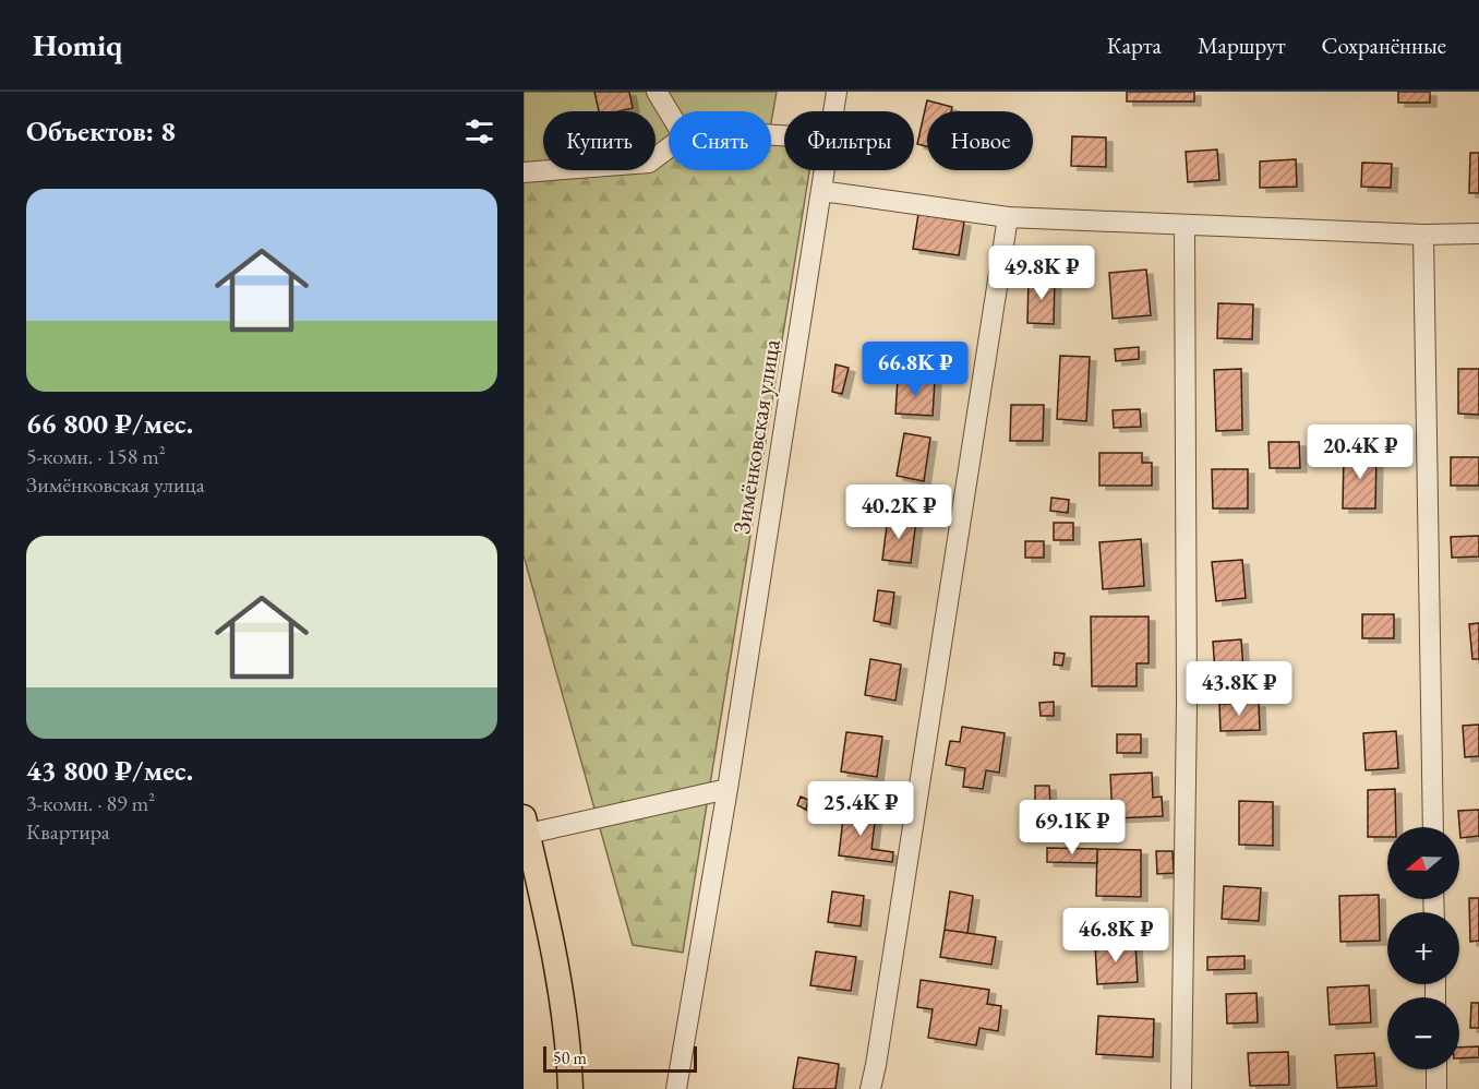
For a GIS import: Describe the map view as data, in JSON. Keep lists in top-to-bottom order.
{
  "streets": {
    "street": ["Зимёнковская улица"]
  },
  "scale_bar": "50 m",
  "north": "left",
  "page": {
    "header": "Homiq",
    "nav": ["Карта", "Маршрут", "Сохранённые"],
    "heading": "Объектов: 8",
    "chip": [
      "Купить",
      "Снять",
      "Фильтры",
      "Новое"
    ],
    "list": [
      {
        "name": "66 800 ₽/мес.",
        "note": "5-комн. · 158 m² · Зимёнковская улица"
      },
      {
        "name": "43 800 ₽/мес.",
        "note": "3-комн. · 89 m² · Квартира"
      }
    ],
    "price": [
      "49.8K ₽",
      "66.8K ₽",
      "20.4K ₽",
      "40.2K ₽",
      "43.8K ₽",
      "25.4K ₽",
      "69.1K ₽",
      "46.8K ₽"
    ],
    "map_buttons": ["+", "−"],
    "scale": "50 m"
  }
}
